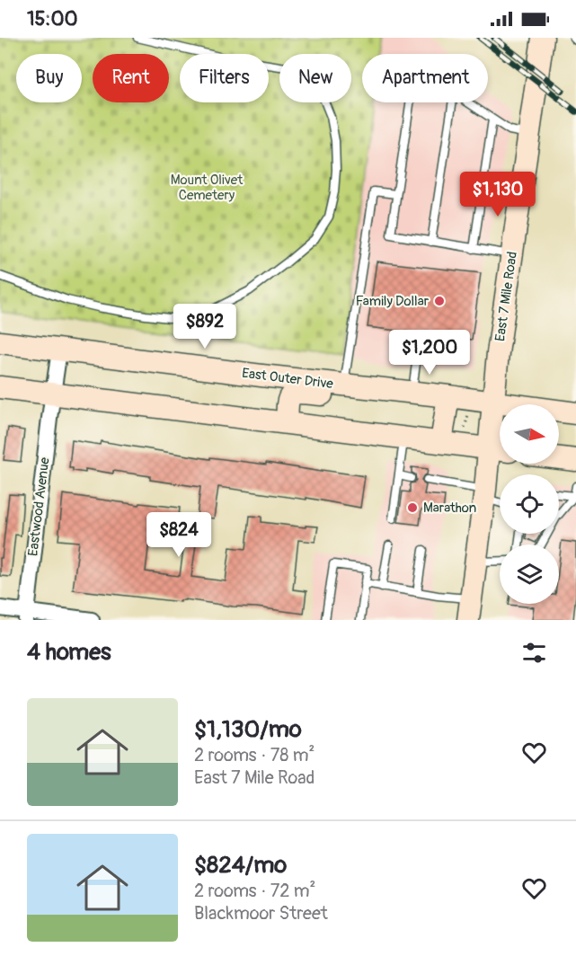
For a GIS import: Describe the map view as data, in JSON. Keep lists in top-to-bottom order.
{
  "streets": {
    "main road": ["East 7 Mile Road", "East Outer Drive"],
    "street": ["Eastwood Avenue"]
  },
  "crossings": [
    ["East 7 Mile Road", "East Outer Drive"],
    ["East Outer Drive", "Eastwood Avenue"]
  ],
  "parks": ["Mount Olivet Cemetery"],
  "places": ["Family Dollar", "Marathon"],
  "north": "right",
  "page": {
    "status": "15:00",
    "chip": [
      "Buy",
      "Rent",
      "Filters",
      "New",
      "Apartment"
    ],
    "price": [
      "$1,130",
      "$892",
      "$1,200",
      "$824"
    ],
    "heading": "4 homes",
    "list": [
      {
        "name": "$1,130/mo",
        "note": "2 rooms · 78 m² · East 7 Mile Road"
      },
      {
        "name": "$824/mo",
        "note": "2 rooms · 72 m² · Blackmoor Street"
      }
    ]
  }
}
